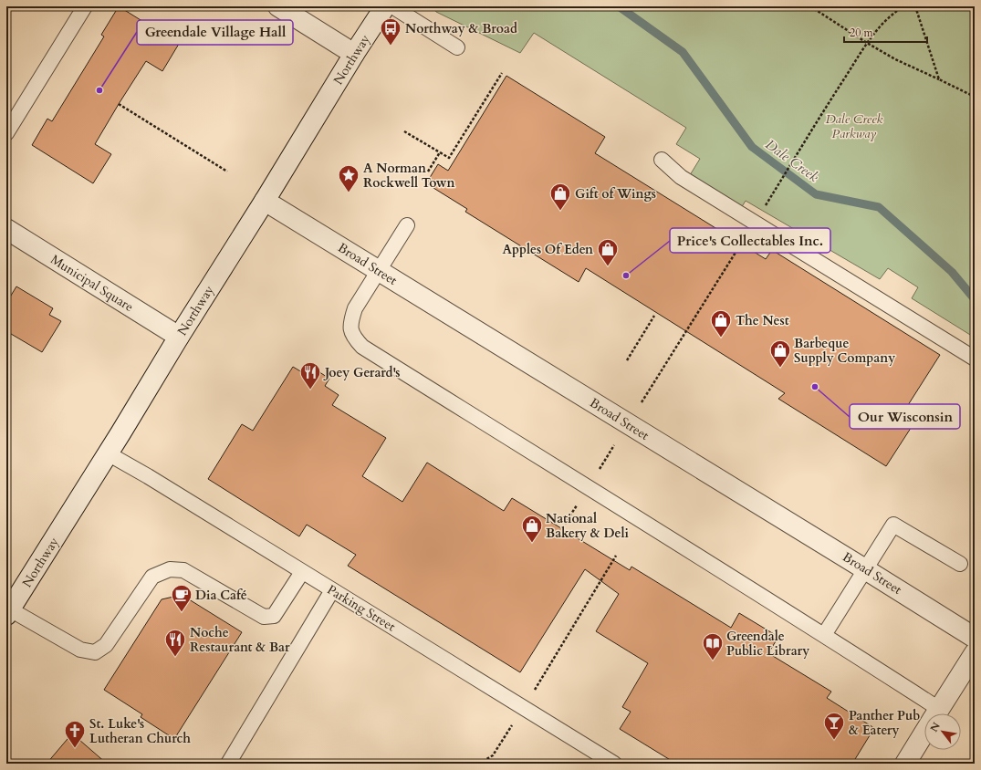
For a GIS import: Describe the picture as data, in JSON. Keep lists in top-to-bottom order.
{
  "streets": {
    "street": ["Northway", "Broad Street", "Municipal Square"],
    "lane": ["Parking Street"]
  },
  "crossings": [
    ["Northway", "Broad Street"],
    ["Northway", "Municipal Square"],
    ["Northway", "Parking Street"]
  ],
  "water": ["Dale Creek"],
  "parks": ["Dale Creek Parkway"],
  "places": {
    "bus stop": ["Northway & Broad"],
    "other": ["Greendale Village Hall", "Price's Collectables Inc.", "Our Wisconsin"],
    "place": ["A Norman Rockwell Town"],
    "shop": [
      "Gift of Wings",
      "Apples Of Eden",
      "The Nest",
      "Barbeque Supply Company",
      "National Bakery & Deli"
    ],
    "restaurant": ["Joey Gerard's", "Noche Restaurant & Bar"],
    "cafe": ["Dia Café"],
    "library": ["Greendale Public Library"],
    "bar": ["Panther Pub & Eatery"],
    "church": ["St. Luke's Lutheran Church"]
  },
  "scale_bar": "20 m",
  "north": "top left"
}
